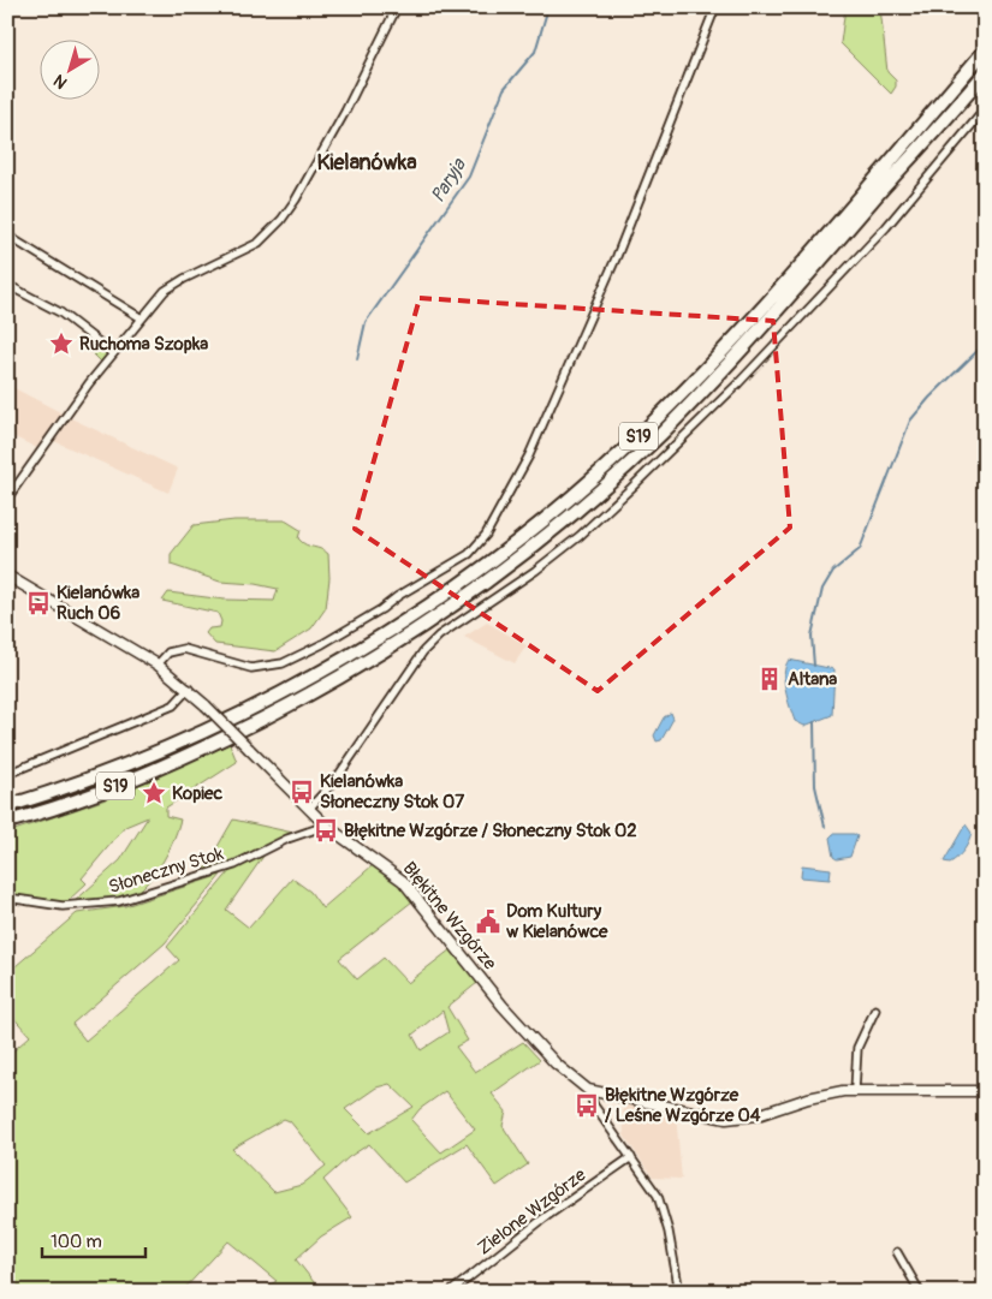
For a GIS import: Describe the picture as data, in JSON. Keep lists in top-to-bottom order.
{
  "streets": {
    "highway": ["S19"],
    "street": ["Słoneczny Stok", "Błękitne Wzgórze", "Zielone Wzgórze"]
  },
  "crossings": [
    ["Słoneczny Stok", "Błękitne Wzgórze"]
  ],
  "districts": ["Kielanówka"],
  "water": ["Paryja"],
  "places": {
    "place": ["Ruchoma Szopka", "Kopiec"],
    "bus stop": [
      "Kielanówka Ruch 06",
      "Kielanówka Słoneczny Stok 07",
      "Błękitne Wzgórze / Słoneczny Stok 02",
      "Błękitne Wzgórze / Leśne Wzgórze 04"
    ],
    "building": ["Altana"],
    "public building": ["Dom Kultury w Kielanówce"]
  },
  "scale_bar": "100 m",
  "north": "bottom left"
}
